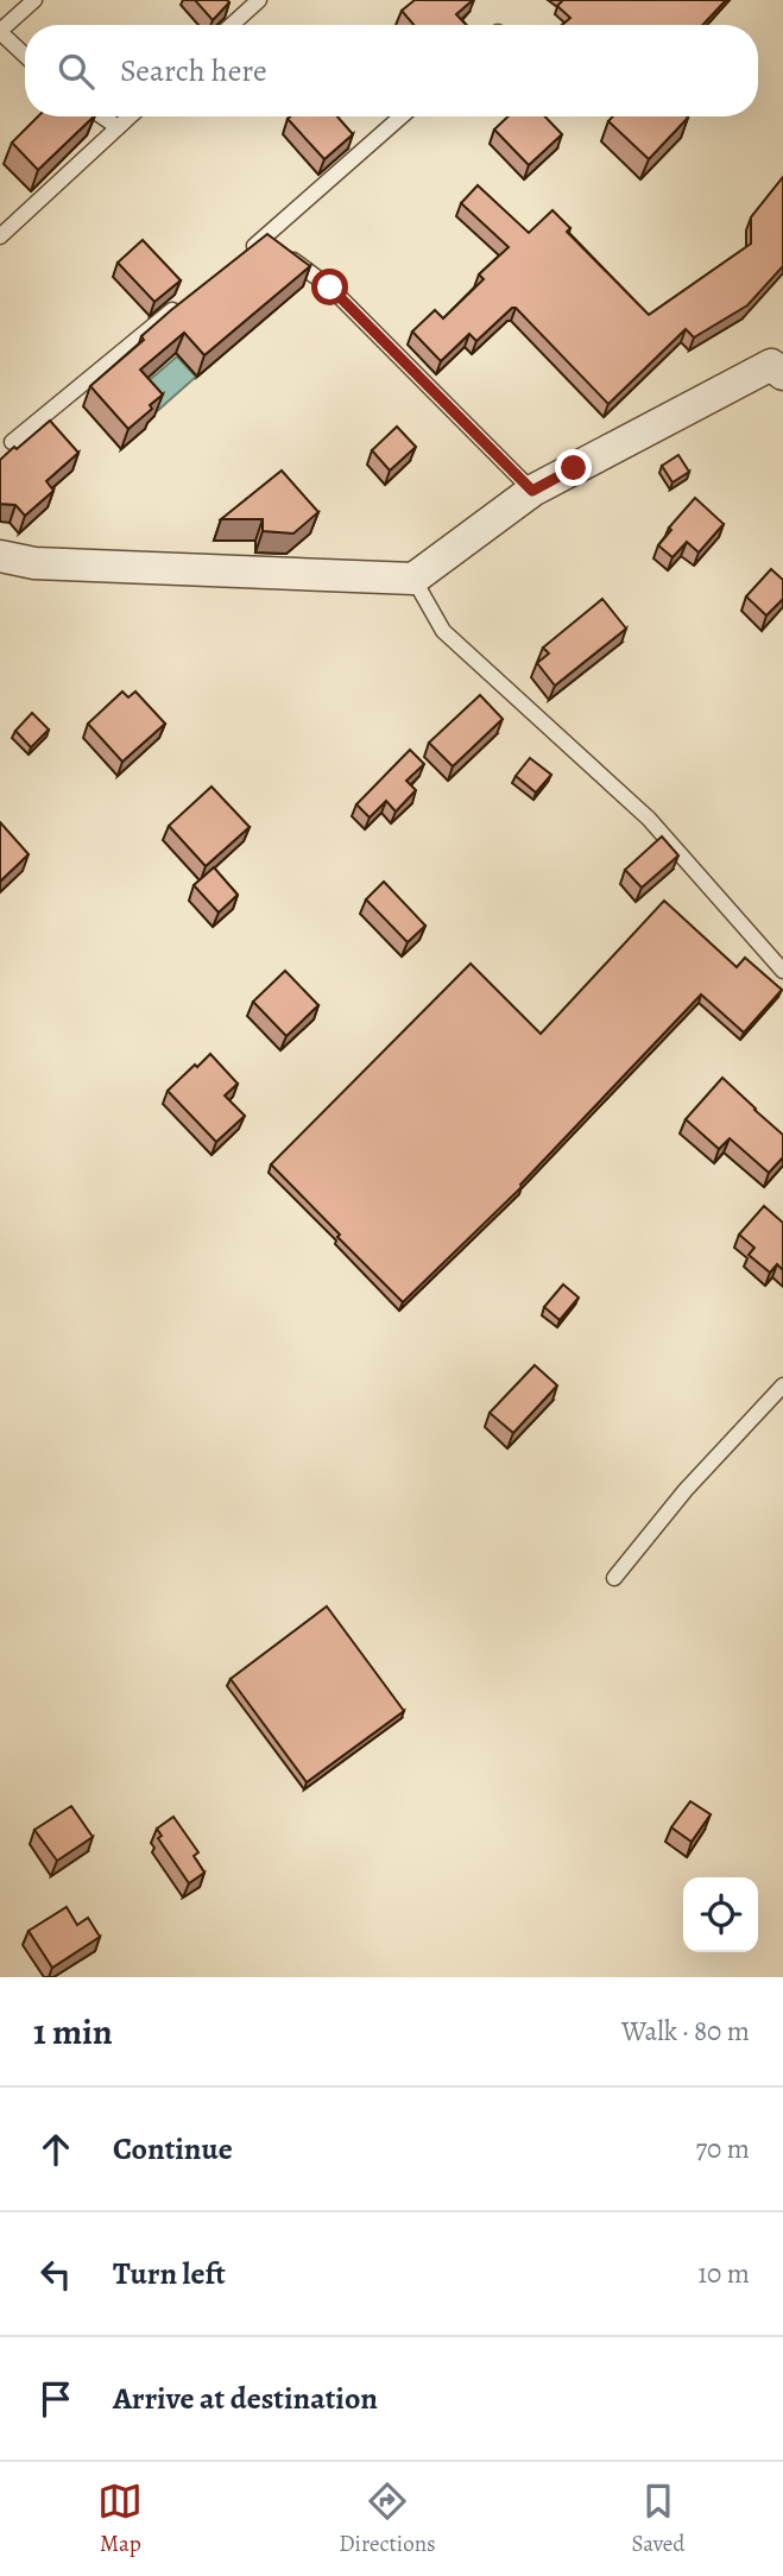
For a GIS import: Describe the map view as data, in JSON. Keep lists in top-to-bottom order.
{
  "page": {
    "search": "Search here",
    "heading": ["1 min", "Walk · 80 m"],
    "list": [
      ["Continue", "70 m"],
      ["Turn left", "10 m"],
      "Arrive at destination"
    ],
    "nav": ["Map", "Directions", "Saved"]
  }
}
